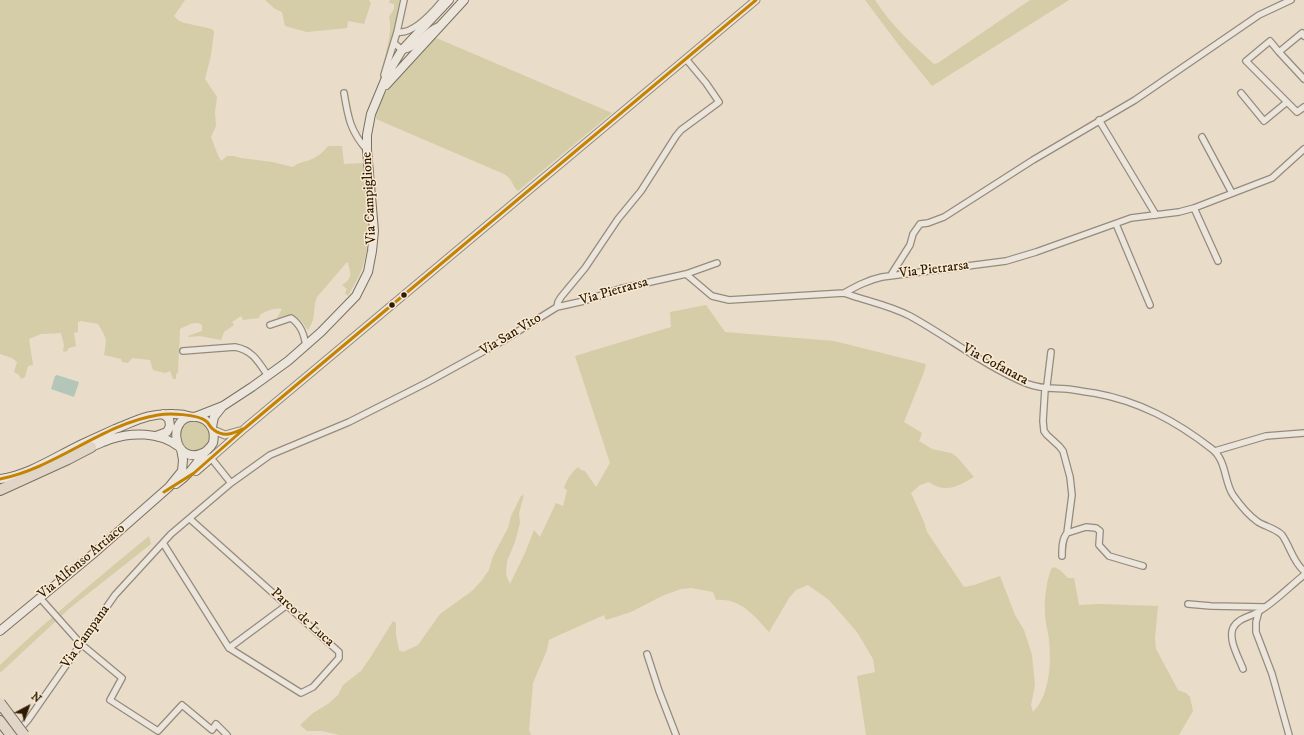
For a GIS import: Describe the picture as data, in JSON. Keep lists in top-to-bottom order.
{
  "streets": {
    "main road": ["Via Campiglione", "Via Alfonso Artiaco"],
    "street": [
      "Via Pietrarsa",
      "Via San Vito",
      "Via Cofanara",
      "Parco de Luca",
      "Via Campana"
    ]
  },
  "crossings": [
    ["Via Pietrarsa", "Via San Vito"],
    ["Via Pietrarsa", "Via Cofanara"],
    ["Via San Vito", "Parco de Luca"],
    ["Via San Vito", "Via Campana"],
    ["Parco de Luca", "Via Campana"]
  ],
  "north": "top right"
}
